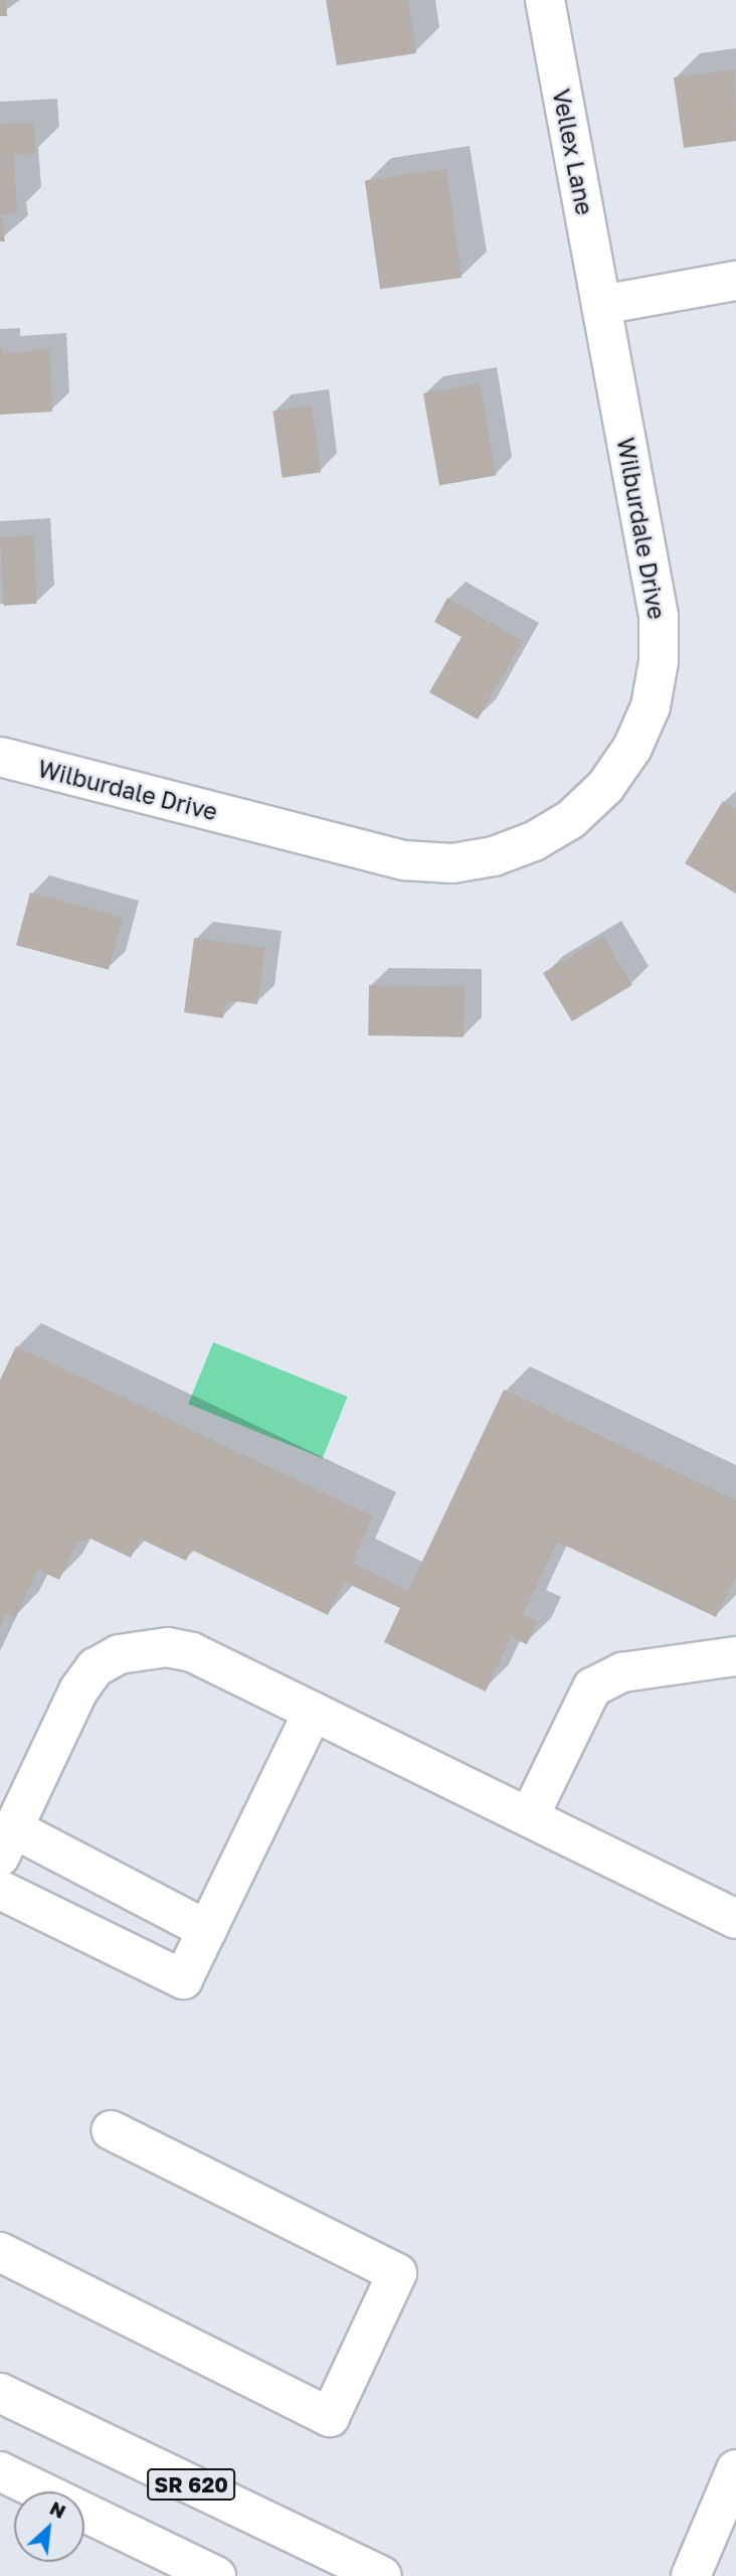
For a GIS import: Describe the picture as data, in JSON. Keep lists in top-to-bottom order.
{
  "streets": {
    "street": ["Vellex Lane", "Wilburdale Drive", "SR 620"]
  },
  "crossings": [
    ["Vellex Lane", "Wilburdale Drive"]
  ],
  "north": "top right"
}
